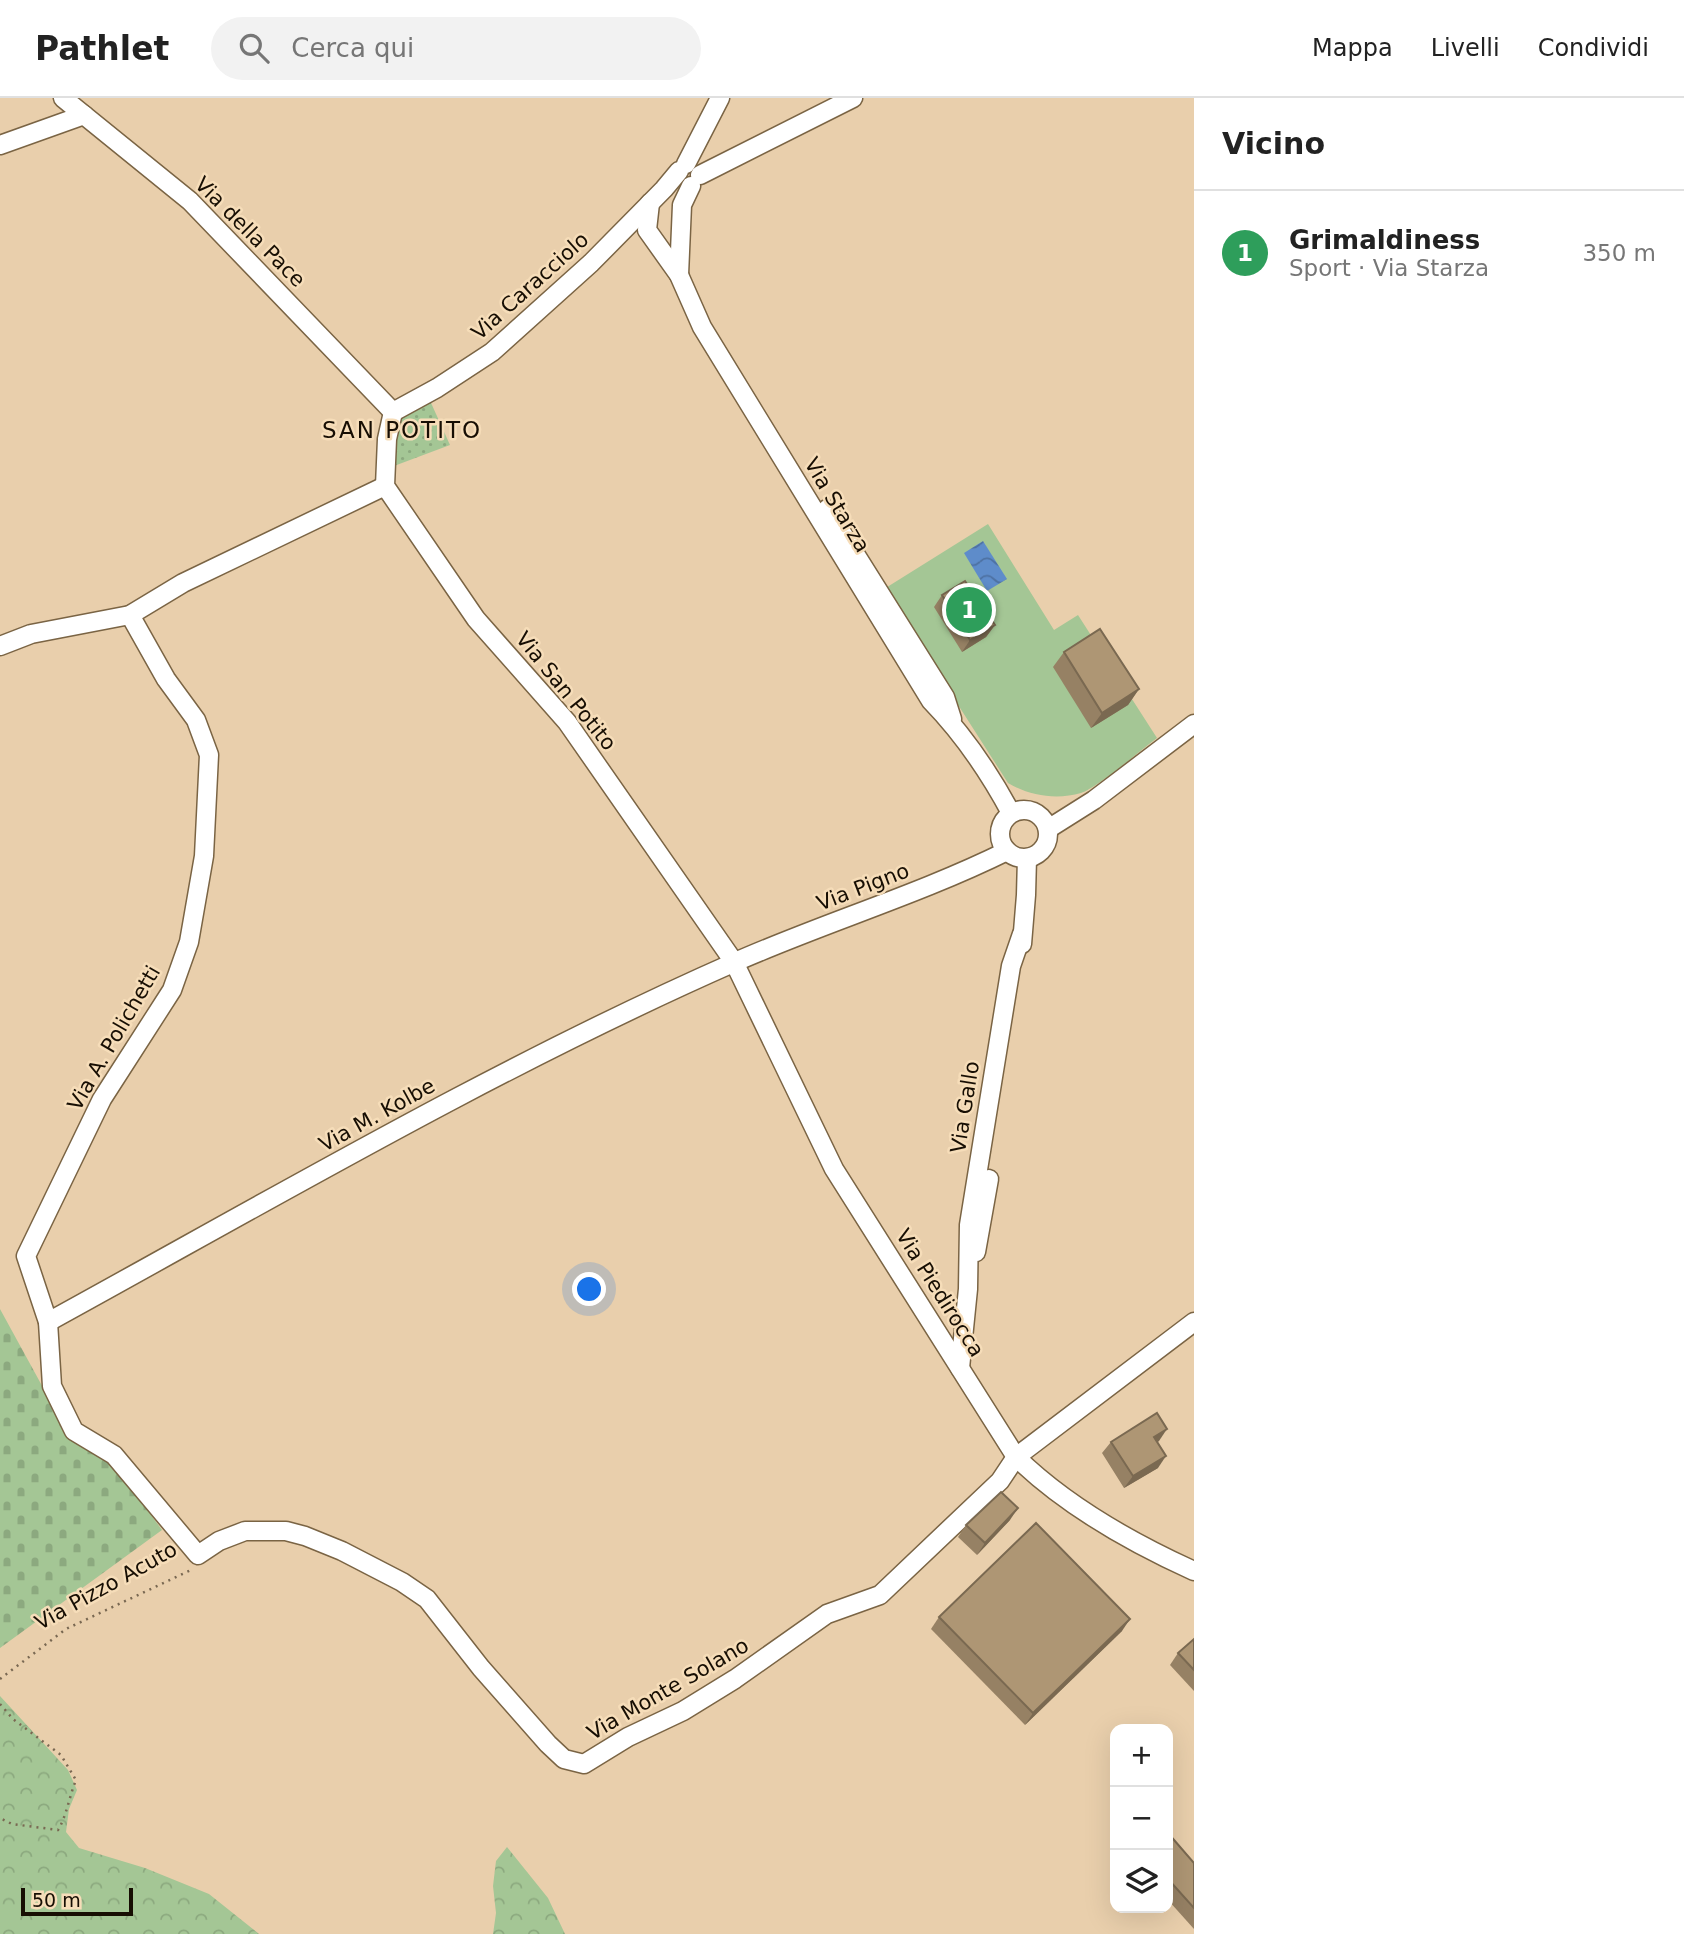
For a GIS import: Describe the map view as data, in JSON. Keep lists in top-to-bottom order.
{
  "streets": {
    "street": [
      "Via della Pace",
      "Via Caracciolo",
      "Via Starza",
      "Via San Potito",
      "Via Pigno",
      "Via A. Polichetti",
      "Via Gallo",
      "Via M. Kolbe",
      "Via Piedirocca",
      "Via Pizzo Acuto",
      "Via Monte Solano"
    ]
  },
  "crossings": [
    ["Via della Pace", "Via Caracciolo"],
    ["Via Caracciolo", "Via Starza"],
    ["Via Starza", "Via Pigno"],
    ["Via Starza", "Via Gallo"],
    ["Via San Potito", "Via Pigno"],
    ["Via San Potito", "Via M. Kolbe"],
    ["Via San Potito", "Via Piedirocca"],
    ["Via Pigno", "Via Gallo"],
    ["Via Pigno", "Via M. Kolbe"],
    ["Via Pigno", "Via Piedirocca"],
    ["Via A. Polichetti", "Via M. Kolbe"],
    ["Via A. Polichetti", "Via Pizzo Acuto"],
    ["Via Gallo", "Via Piedirocca"],
    ["Via M. Kolbe", "Via Piedirocca"],
    ["Via M. Kolbe", "Via Pizzo Acuto"],
    ["Via Piedirocca", "Via Monte Solano"],
    ["Via Pizzo Acuto", "Via Monte Solano"]
  ],
  "districts": ["SAN POTITO"],
  "scale_bar": "50 m",
  "page": {
    "header": "Pathlet",
    "search": "Cerca qui",
    "nav": ["Mappa", "Livelli", "Condividi"],
    "heading": "Vicino",
    "list": [
      {
        "mark": "1",
        "name": "Grimaldiness",
        "note": "Sport · Via Starza",
        "value": "350 m"
      }
    ],
    "pins": "1",
    "map_buttons": ["+", "−"],
    "scale": "50 m"
  }
}
